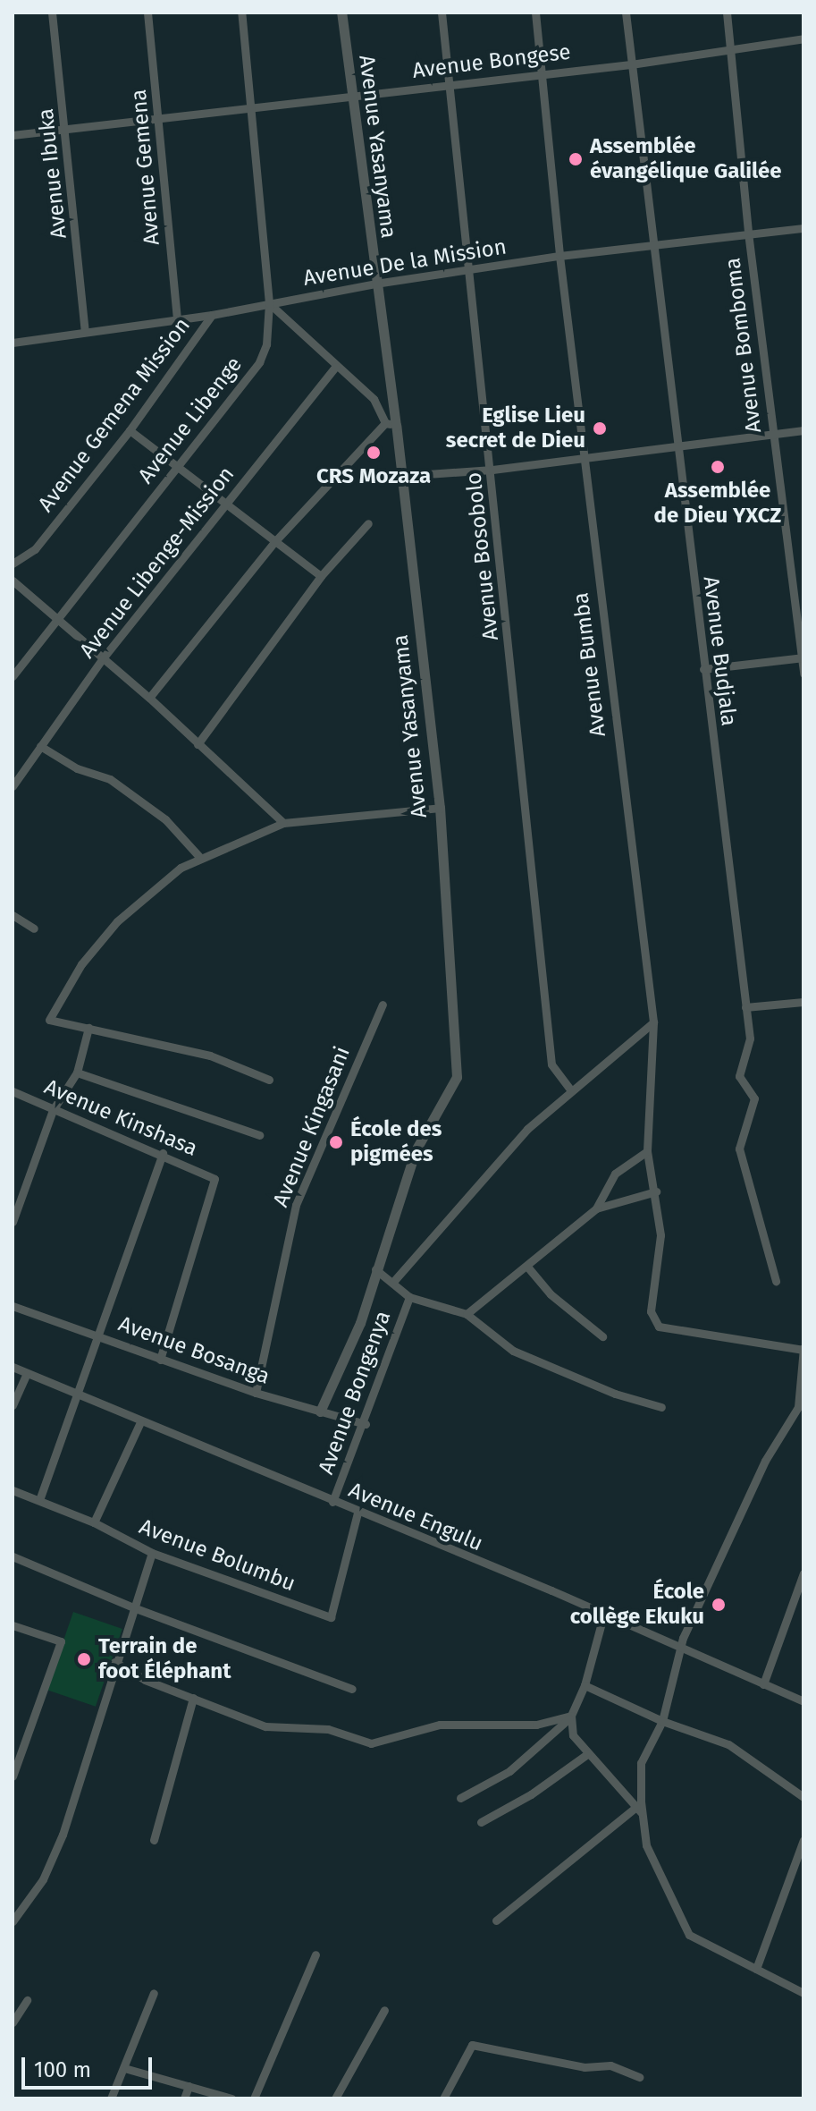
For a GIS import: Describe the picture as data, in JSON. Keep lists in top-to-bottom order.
{
  "streets": {
    "street": [
      "Avenue Bongese",
      "Avenue Yasanyama",
      "Avenue Gemena",
      "Avenue Ibuka",
      "Avenue De la Mission",
      "Avenue Bomboma",
      "Avenue Gemena Mission",
      "Avenue Libenge",
      "Avenue Bosobolo",
      "Avenue Libenge-Mission",
      "Avenue Budjala",
      "Avenue Bumba",
      "Avenue Kinshasa",
      "Avenue Kingasani",
      "Avenue Bosanga",
      "Avenue Bongenya",
      "Avenue Engulu",
      "Avenue Bolumbu"
    ]
  },
  "crossings": [
    ["Avenue Bongese", "Avenue Yasanyama"],
    ["Avenue Bongese", "Avenue Gemena"],
    ["Avenue Bongese", "Avenue Ibuka"],
    ["Avenue Bongese", "Avenue Bomboma"],
    ["Avenue Bongese", "Avenue Libenge"],
    ["Avenue Bongese", "Avenue Bosobolo"],
    ["Avenue Bongese", "Avenue Budjala"],
    ["Avenue Bongese", "Avenue Bumba"],
    ["Avenue Yasanyama", "Avenue De la Mission"],
    ["Avenue Yasanyama", "Avenue Bosanga"],
    ["Avenue Gemena", "Avenue De la Mission"],
    ["Avenue Ibuka", "Avenue De la Mission"],
    ["Avenue De la Mission", "Avenue Bomboma"],
    ["Avenue De la Mission", "Avenue Gemena Mission"],
    ["Avenue De la Mission", "Avenue Libenge"],
    ["Avenue De la Mission", "Avenue Bosobolo"],
    ["Avenue De la Mission", "Avenue Budjala"],
    ["Avenue De la Mission", "Avenue Bumba"],
    ["Avenue Kinshasa", "Avenue Bosanga"],
    ["Avenue Kingasani", "Avenue Bosanga"],
    ["Avenue Bosanga", "Avenue Bongenya"],
    ["Avenue Bongenya", "Avenue Engulu"],
    ["Avenue Engulu", "Avenue Bolumbu"]
  ],
  "places": [
    "Assemblée évangélique Galilée",
    "Eglise Lieu secret de Dieu",
    "CRS Mozaza",
    "Assemblée de Dieu YXCZ",
    "École des pigmées",
    "École collège Ekuku",
    "Terrain de foot Éléphant"
  ],
  "scale_bar": "100 m"
}
